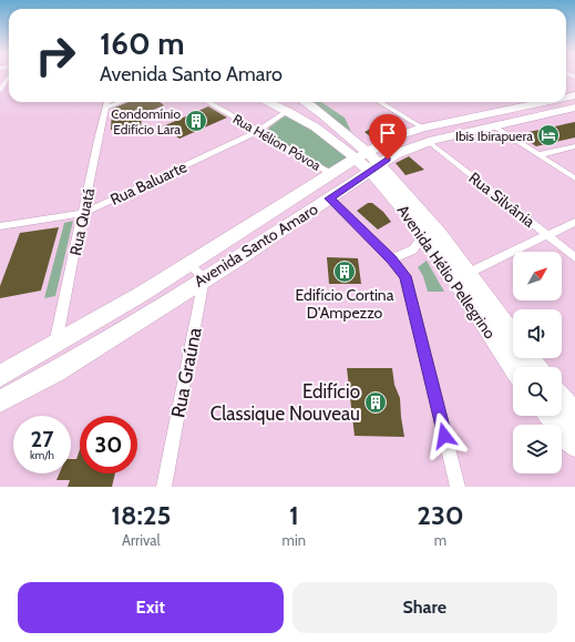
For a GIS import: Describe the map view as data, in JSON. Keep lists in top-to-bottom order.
{
  "streets": {
    "main road": ["Avenida Santo Amaro", "Avenida Hélio Pellegrino"],
    "street": [
      "Rua Hélion Póvoa",
      "Rua Baluarte",
      "Rua Silvânia",
      "Rua Quatá",
      "Rua Graúna"
    ]
  },
  "crossings": [
    ["Rua Hélion Póvoa", "Rua Baluarte"],
    ["Rua Hélion Póvoa", "Avenida Santo Amaro"],
    ["Rua Baluarte", "Rua Quatá"],
    ["Rua Baluarte", "Avenida Hélio Pellegrino"],
    ["Rua Silvânia", "Avenida Santo Amaro"],
    ["Rua Quatá", "Avenida Santo Amaro"],
    ["Avenida Santo Amaro", "Avenida Hélio Pellegrino"],
    ["Avenida Santo Amaro", "Rua Graúna"]
  ],
  "places": {
    "building": ["Condomínio Edifício Lara", "Edifício Cortina D'Ampezzo", "Edifício Classique Nouveau"],
    "hotel": ["Ibis Ibirapuera"]
  },
  "north": "top right",
  "page": {
    "turn": ["160 m", "Avenida Santo Amaro"],
    "speed": "27 km/h",
    "limit": "30",
    "eta": [
      "18:25",
      "Arrival",
      "1",
      "min",
      "230",
      "m"
    ],
    "buttons": ["Exit", "Share"]
  }
}
